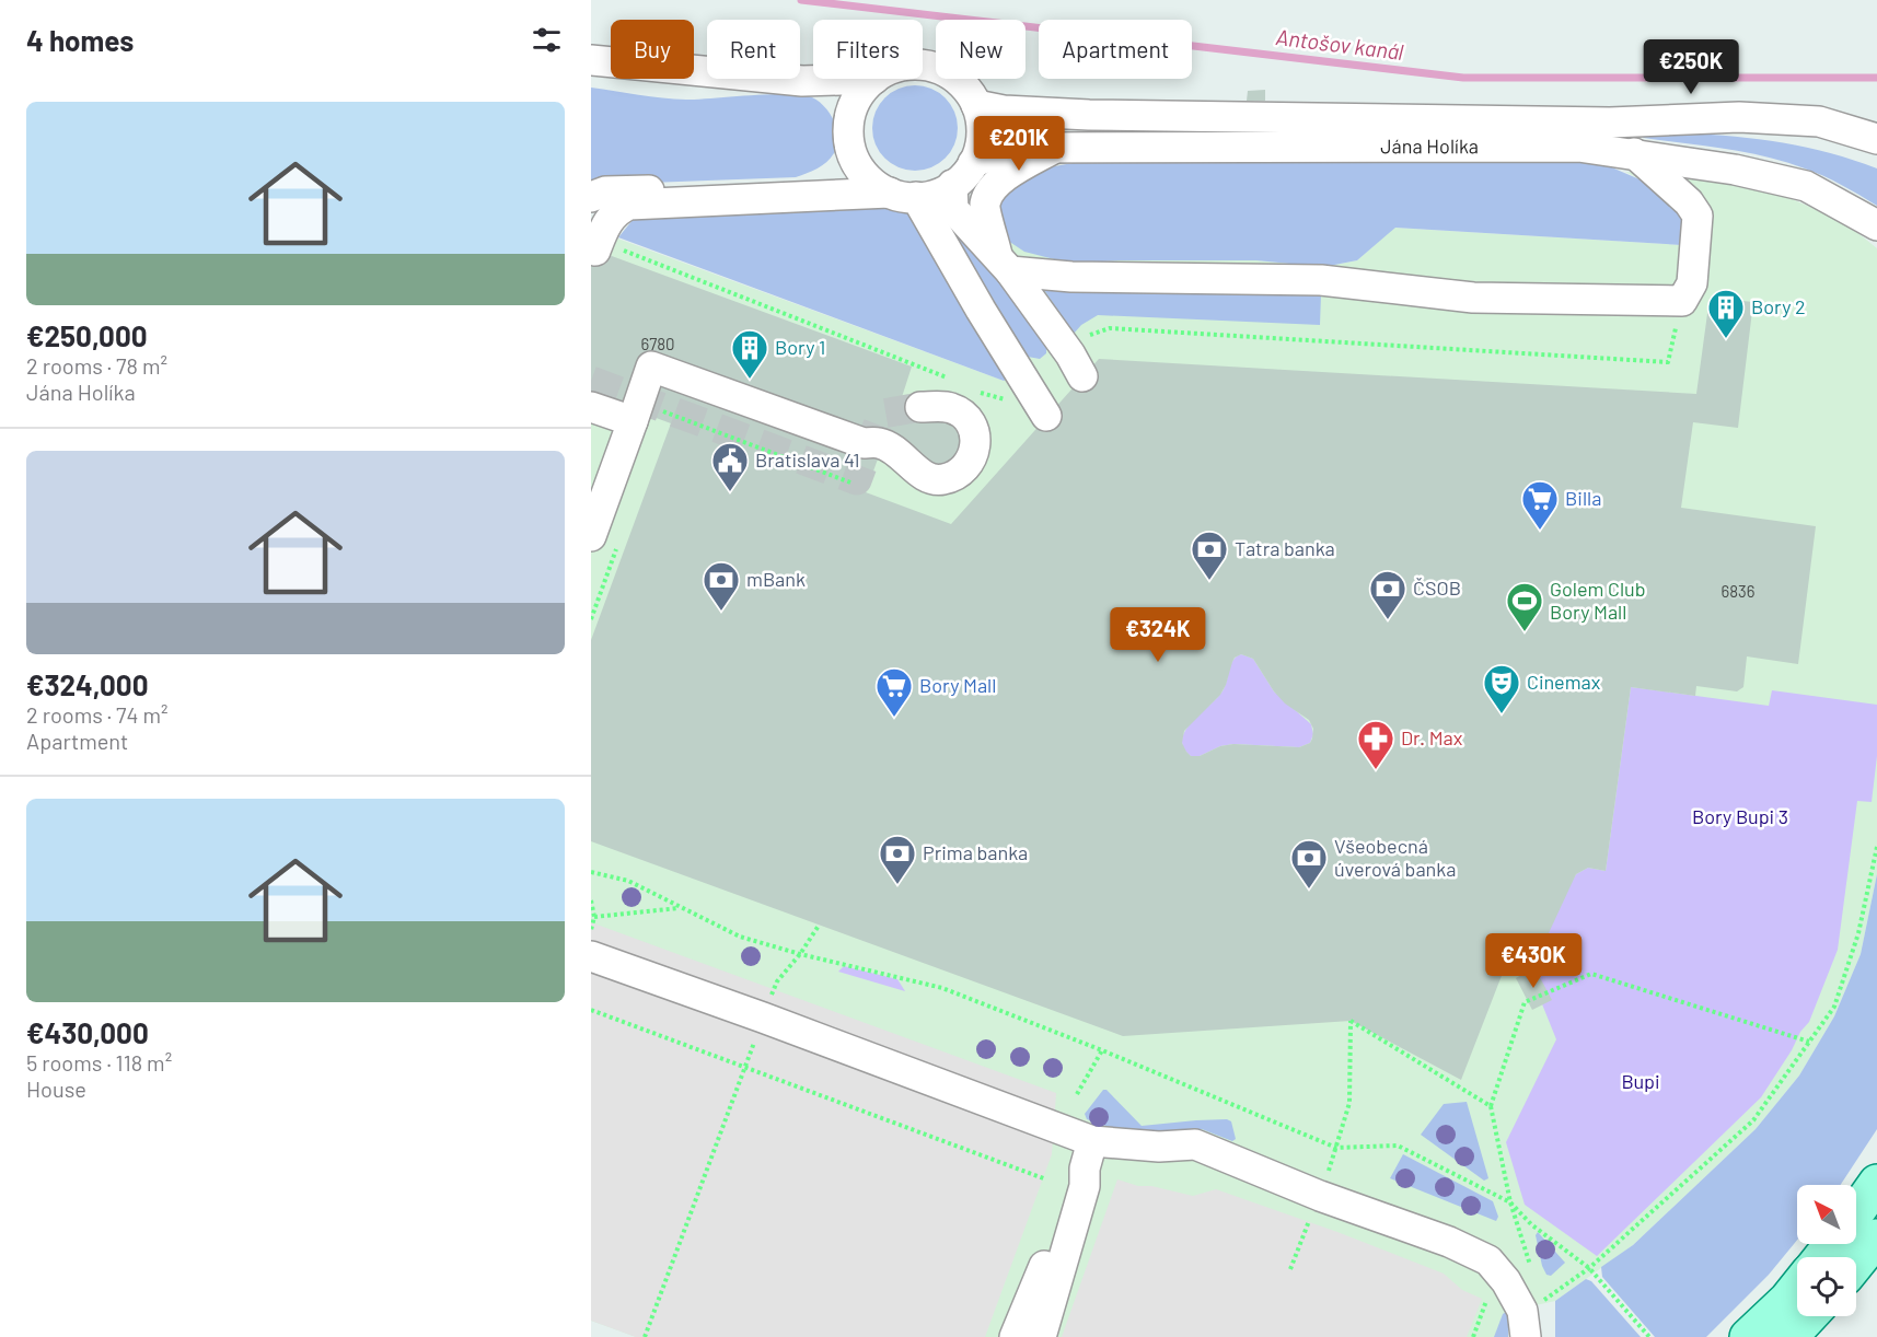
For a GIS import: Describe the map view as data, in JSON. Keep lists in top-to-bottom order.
{
  "streets": {
    "street": ["Jána Holíka"]
  },
  "water": ["Antošov kanál"],
  "parks": ["Bory Bupi 3", "Bupi"],
  "places": {
    "building": ["Bory 2", "Bory 1"],
    "public building": ["Bratislava 41"],
    "supermarket": ["Billa", "Bory Mall"],
    "bank": [
      "Tatra banka",
      "mBank",
      "ČSOB",
      "Prima banka",
      "Všeobecná úverová banka"
    ],
    "sports": ["Golem Club Bory Mall"],
    "theatre": ["Cinemax"],
    "pharmacy": ["Dr. Max"]
  },
  "house_numbers": ["6780", "6836"],
  "north": "top left",
  "page": {
    "heading": "4 homes",
    "chip": [
      "Buy",
      "Rent",
      "Filters",
      "New",
      "Apartment"
    ],
    "price": [
      "€250K",
      "€201K",
      "€324K",
      "€430K"
    ],
    "list": [
      {
        "name": "€250,000",
        "note": "2 rooms · 78 m² · Jána Holíka"
      },
      {
        "name": "€324,000",
        "note": "2 rooms · 74 m² · Apartment"
      },
      {
        "name": "€430,000",
        "note": "5 rooms · 118 m² · House"
      }
    ]
  }
}
